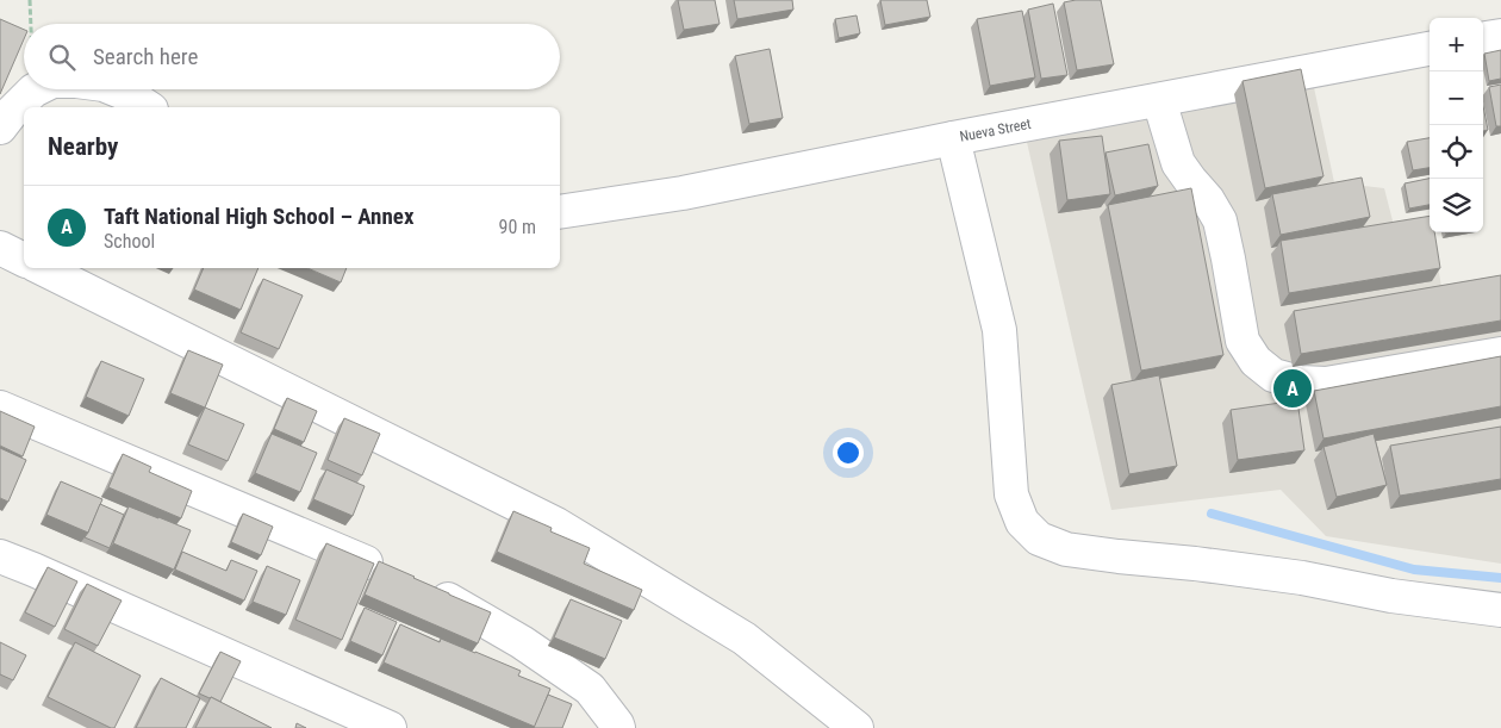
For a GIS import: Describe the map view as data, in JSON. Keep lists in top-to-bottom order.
{
  "streets": {
    "street": ["Nueva Street"]
  },
  "page": {
    "map_buttons": ["+", "−"],
    "search": "Search here",
    "heading": "Nearby",
    "list": [
      {
        "mark": "A",
        "name": "Taft National High School – Annex",
        "note": "School",
        "value": "90 m"
      }
    ],
    "pins": "A"
  }
}
